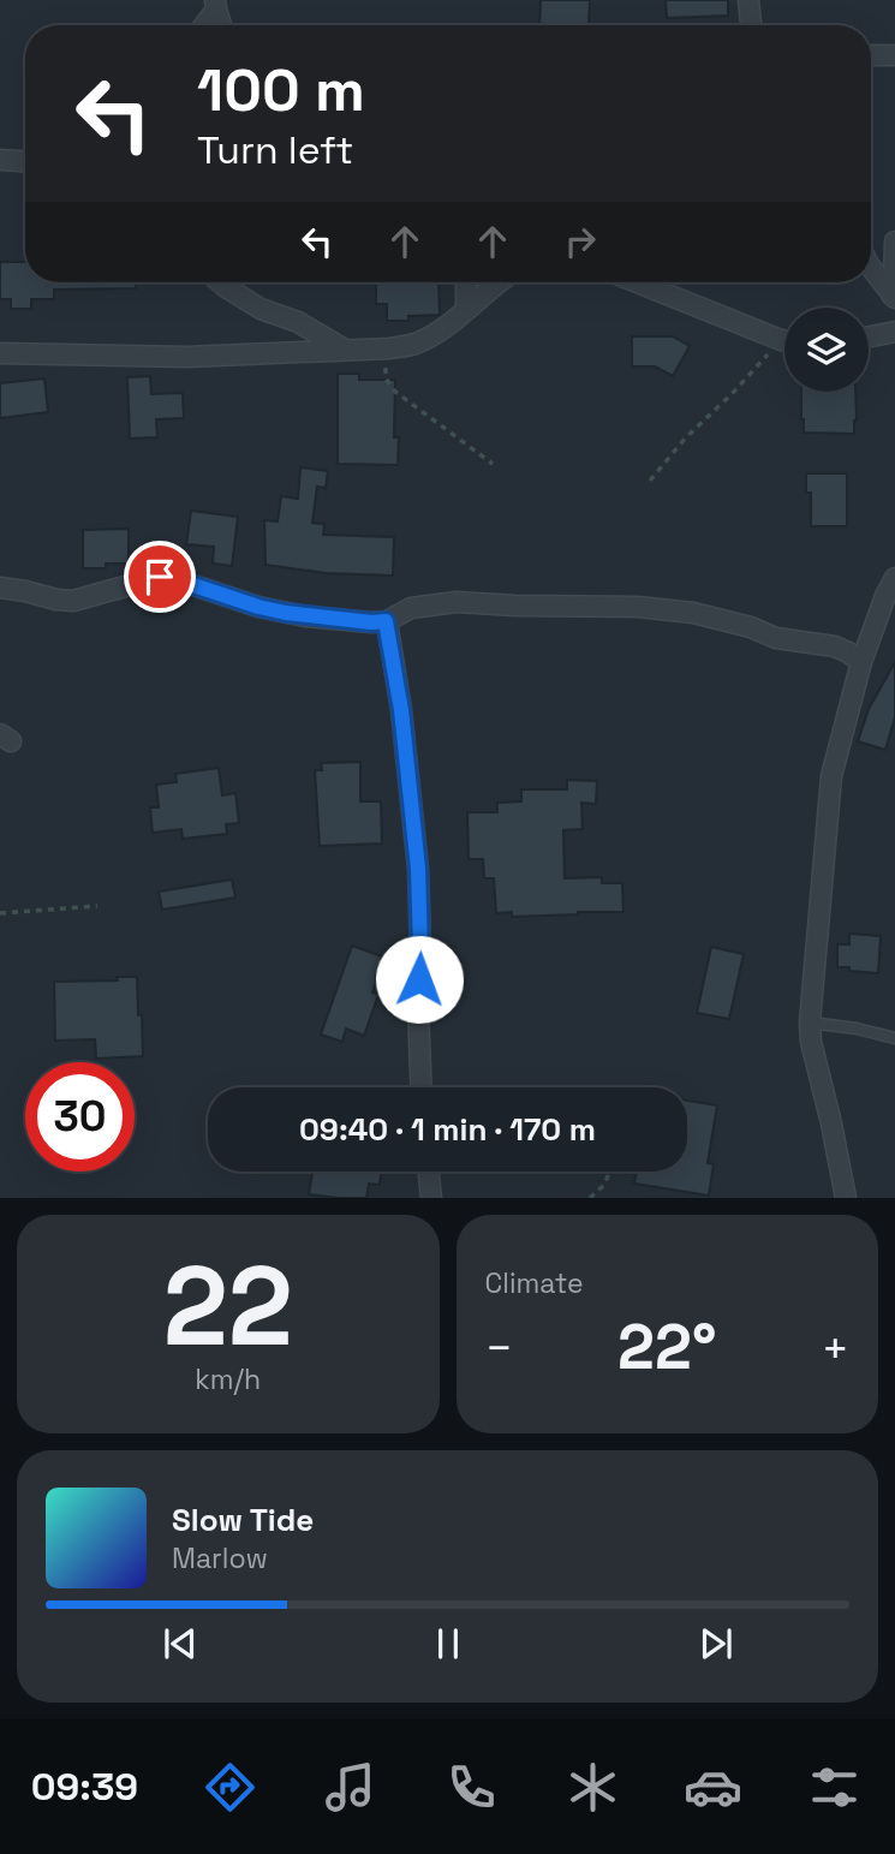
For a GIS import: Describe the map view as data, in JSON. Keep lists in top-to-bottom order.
{
  "page": {
    "turn": ["100 m", "Turn left"],
    "limit": "30",
    "trip": "09:40 · 1 min · 170 m",
    "tile": [
      ["22", "km/h"],
      "Climate"
    ],
    "heat": ["−", "22°", "+"],
    "song": ["Slow Tide", "Marlow"],
    "tabs": "09:39"
  }
}
